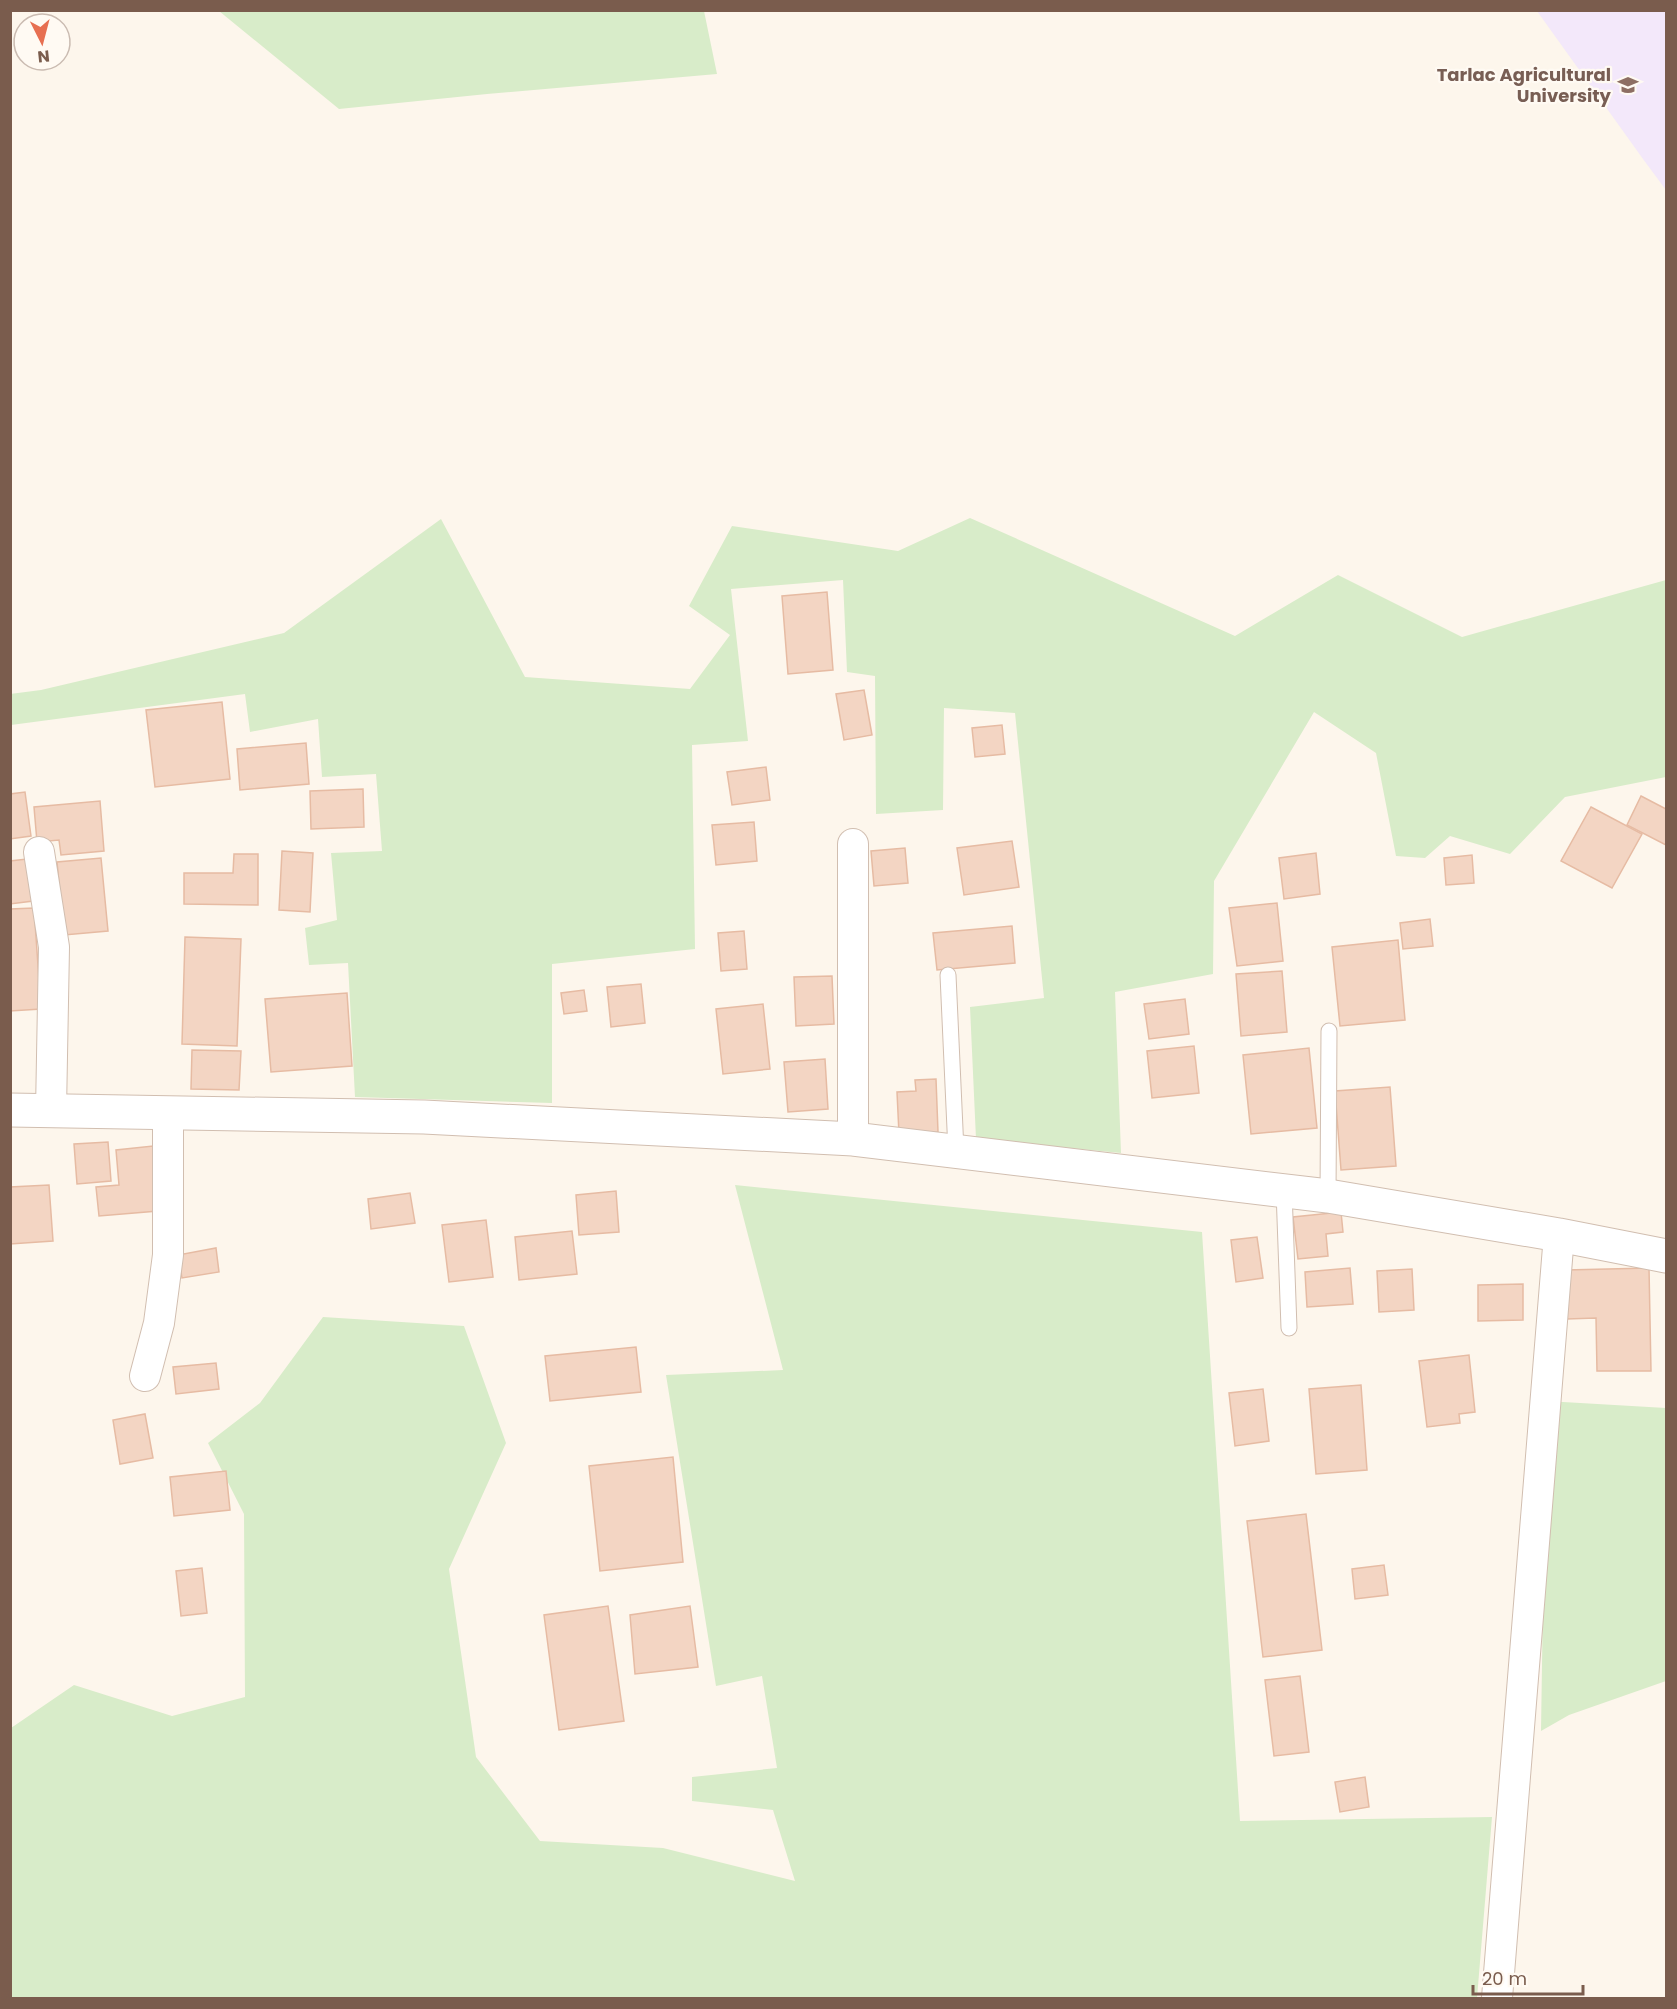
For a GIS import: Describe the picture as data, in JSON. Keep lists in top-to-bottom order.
{
  "places": {
    "school or university": ["Tarlac Agricultural University"]
  },
  "scale_bar": "20 m",
  "north": "bottom"
}
